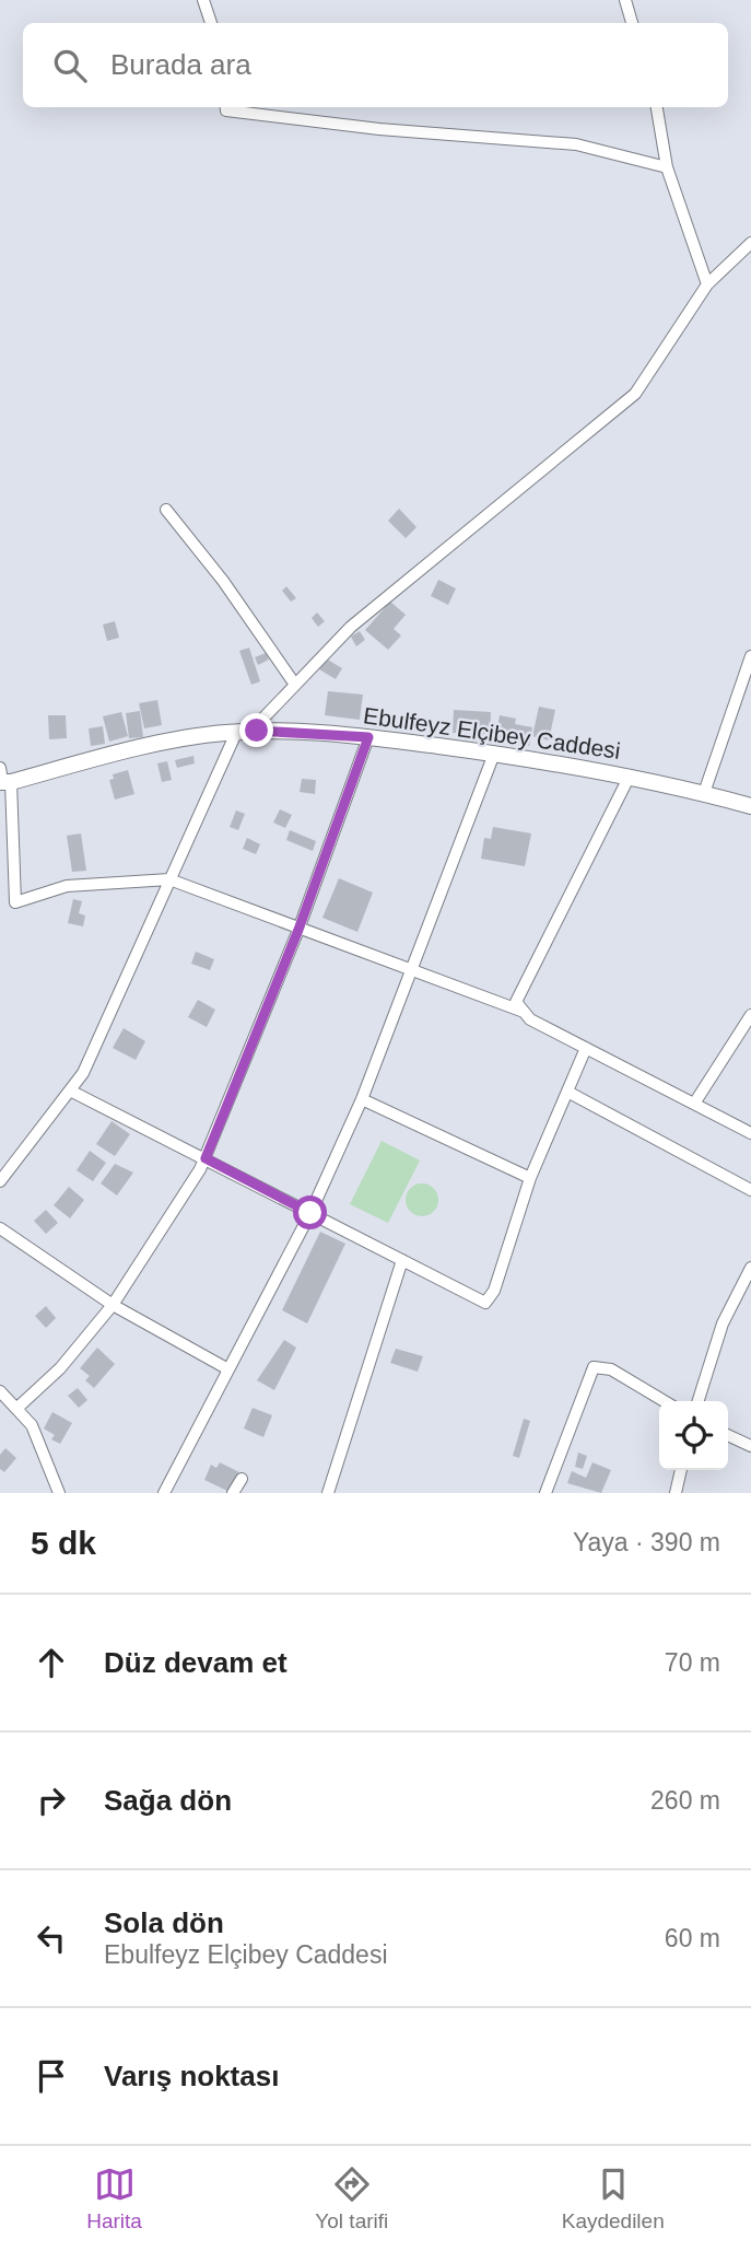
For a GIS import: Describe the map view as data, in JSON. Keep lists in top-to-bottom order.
{
  "streets": {
    "street": ["Ebulfeyz Elçibey Caddesi"]
  },
  "page": {
    "search": "Burada ara",
    "heading": ["5 dk", "Yaya · 390 m"],
    "list": [
      ["Düz devam et", "70 m"],
      ["Sağa dön", "260 m"],
      ["Sola dön", "Ebulfeyz Elçibey Caddesi", "60 m"],
      "Varış noktası"
    ],
    "nav": ["Harita", "Yol tarifi", "Kaydedilen"]
  }
}
